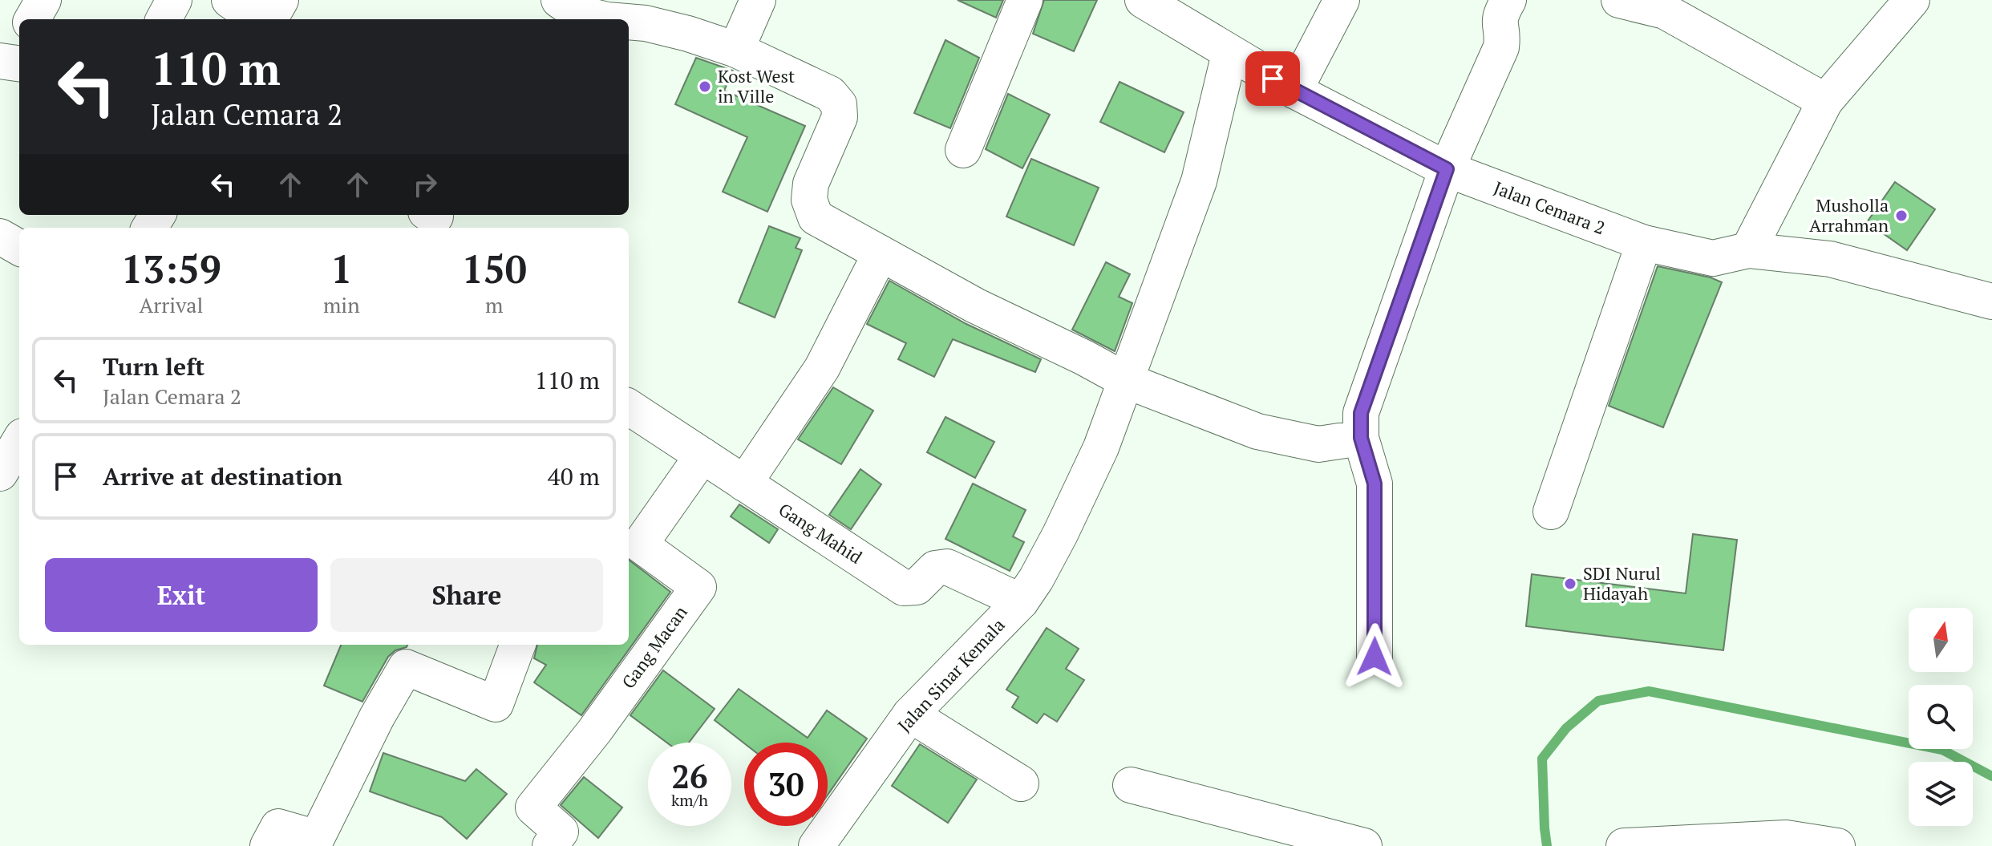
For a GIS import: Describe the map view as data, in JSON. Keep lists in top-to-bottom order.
{
  "streets": {
    "street": [
      "Jalan Cemara 2",
      "Gang Mahid",
      "Gang Macan",
      "Jalan Sinar Kemala"
    ]
  },
  "crossings": [
    ["Jalan Cemara 2", "Jalan Sinar Kemala"],
    ["Gang Mahid", "Gang Macan"],
    ["Gang Mahid", "Jalan Sinar Kemala"]
  ],
  "places": ["Kost West in Ville", "Musholla Arrahman", "SDI Nurul Hidayah"],
  "north": "top",
  "page": {
    "turn": ["110 m", "Jalan Cemara 2"],
    "eta": [
      "13:59",
      "Arrival",
      "1",
      "min",
      "150",
      "m"
    ],
    "list": [
      {
        "name": "Turn left",
        "note": "Jalan Cemara 2",
        "value": "110 m"
      },
      {
        "name": "Arrive at destination",
        "value": "40 m"
      }
    ],
    "buttons": ["Exit", "Share"],
    "speed": "26 km/h",
    "limit": "30"
  }
}
